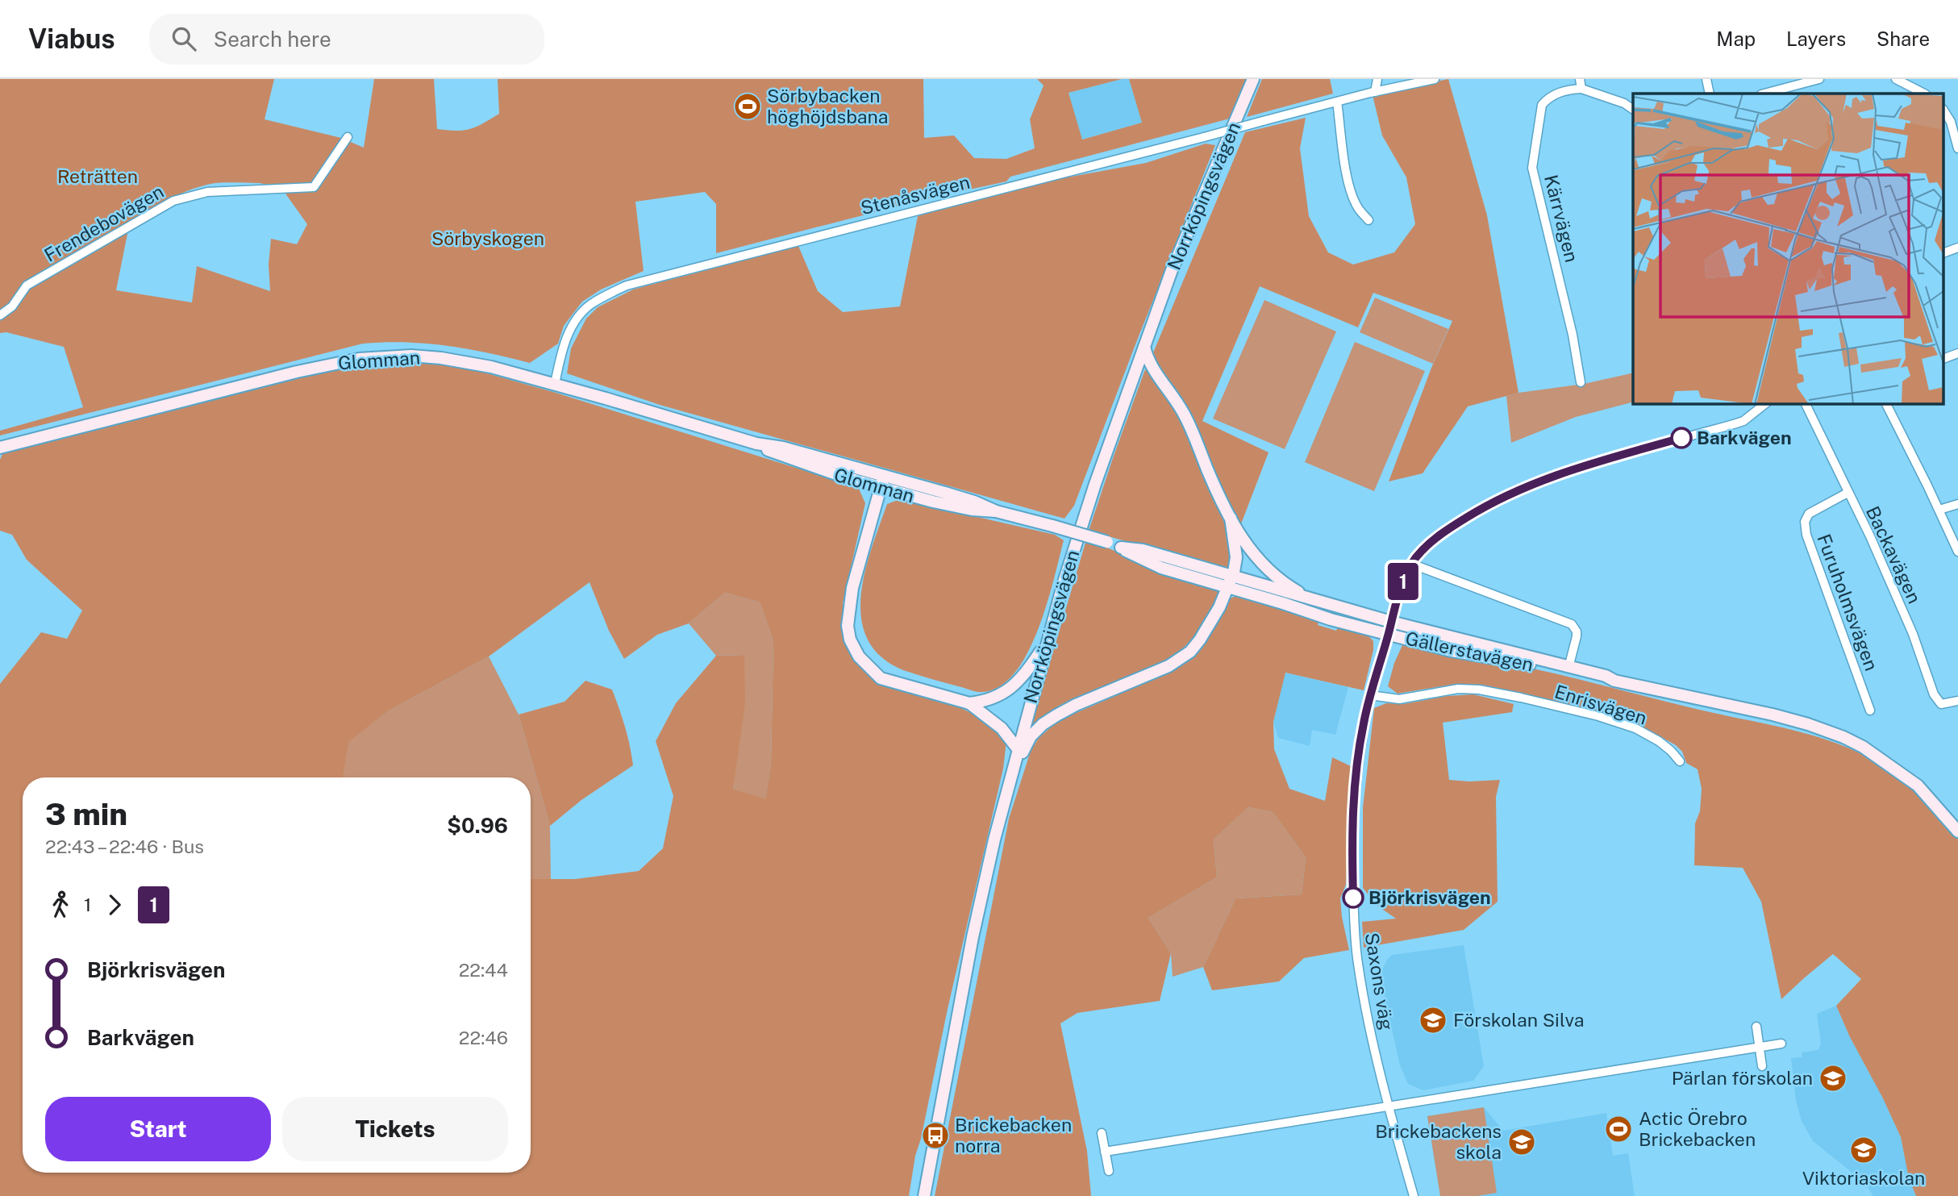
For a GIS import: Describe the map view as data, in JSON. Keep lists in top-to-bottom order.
{
  "streets": {
    "main road": ["Norrköpingsvägen", "Glomman", "Gällerstavägen"],
    "street": [
      "Stenåsvägen",
      "Kärrvägen",
      "Frendebovägen",
      "Backavägen",
      "Furuholmsvägen",
      "Enrisvägen",
      "Saxons väg"
    ]
  },
  "crossings": [
    ["Stenåsvägen", "Glomman"],
    ["Glomman", "Gällerstavägen"],
    ["Backavägen", "Furuholmsvägen"],
    ["Gällerstavägen", "Saxons väg"],
    ["Enrisvägen", "Saxons väg"]
  ],
  "parks": ["Reträtten", "Sörbyskogen"],
  "places": {
    "sports": ["Sörbybacken höghöjdsbana", "Actic Örebro Brickebacken"],
    "other": ["Barkvägen", "Björkrisvägen"],
    "school or university": [
      "Förskolan Silva",
      "Pärlan förskolan",
      "Brickebackens skola",
      "Viktoriaskolan"
    ],
    "bus stop": ["Brickebacken norra"]
  },
  "lines": ["bus line 1"],
  "page": {
    "header": "Viabus",
    "search": "Search here",
    "nav": ["Map", "Layers", "Share"],
    "on_map": "1",
    "heading": ["3 min", "22:43 – 22:46 · Bus", "$0.96"],
    "legs": ["1", "1"],
    "list": [
      {
        "name": "Björkrisvägen",
        "value": "22:44"
      },
      {
        "name": "Barkvägen",
        "value": "22:46"
      }
    ],
    "buttons": ["Start", "Tickets"]
  }
}
